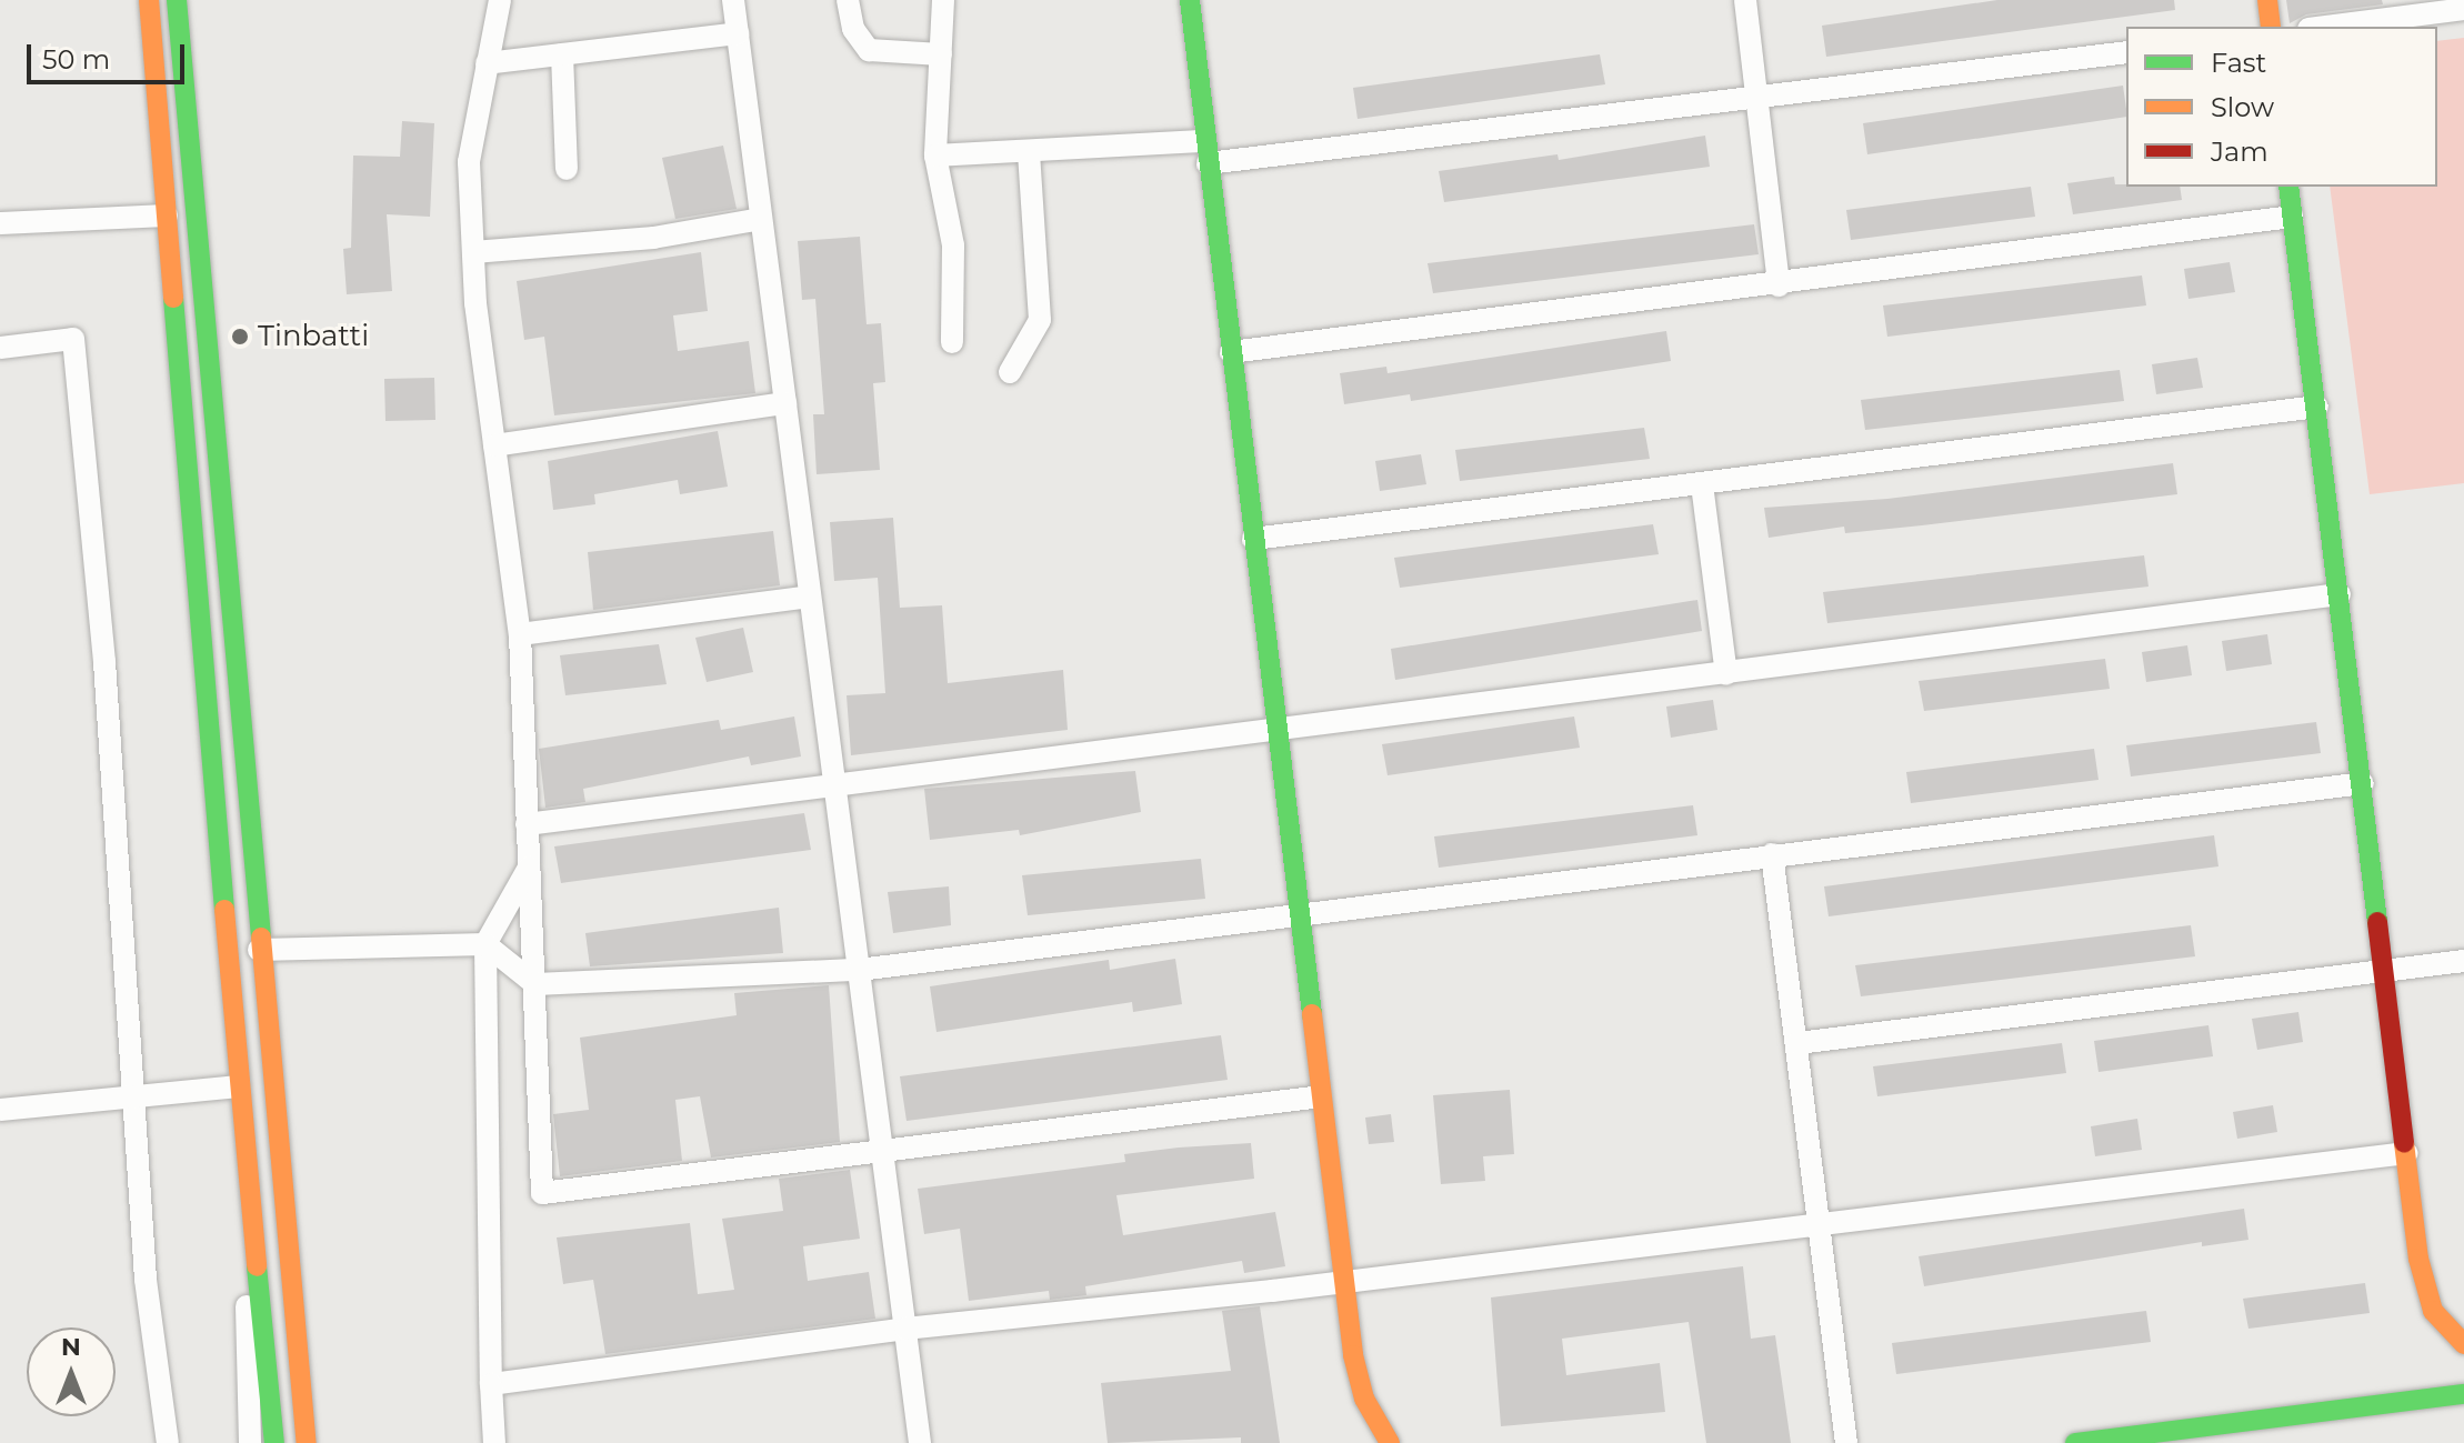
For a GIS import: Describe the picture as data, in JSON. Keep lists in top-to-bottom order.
{
  "places": ["Tinbatti"],
  "legend": ["Fast", "Slow", "Jam"],
  "scale_bar": "50 m",
  "north": "top"
}
